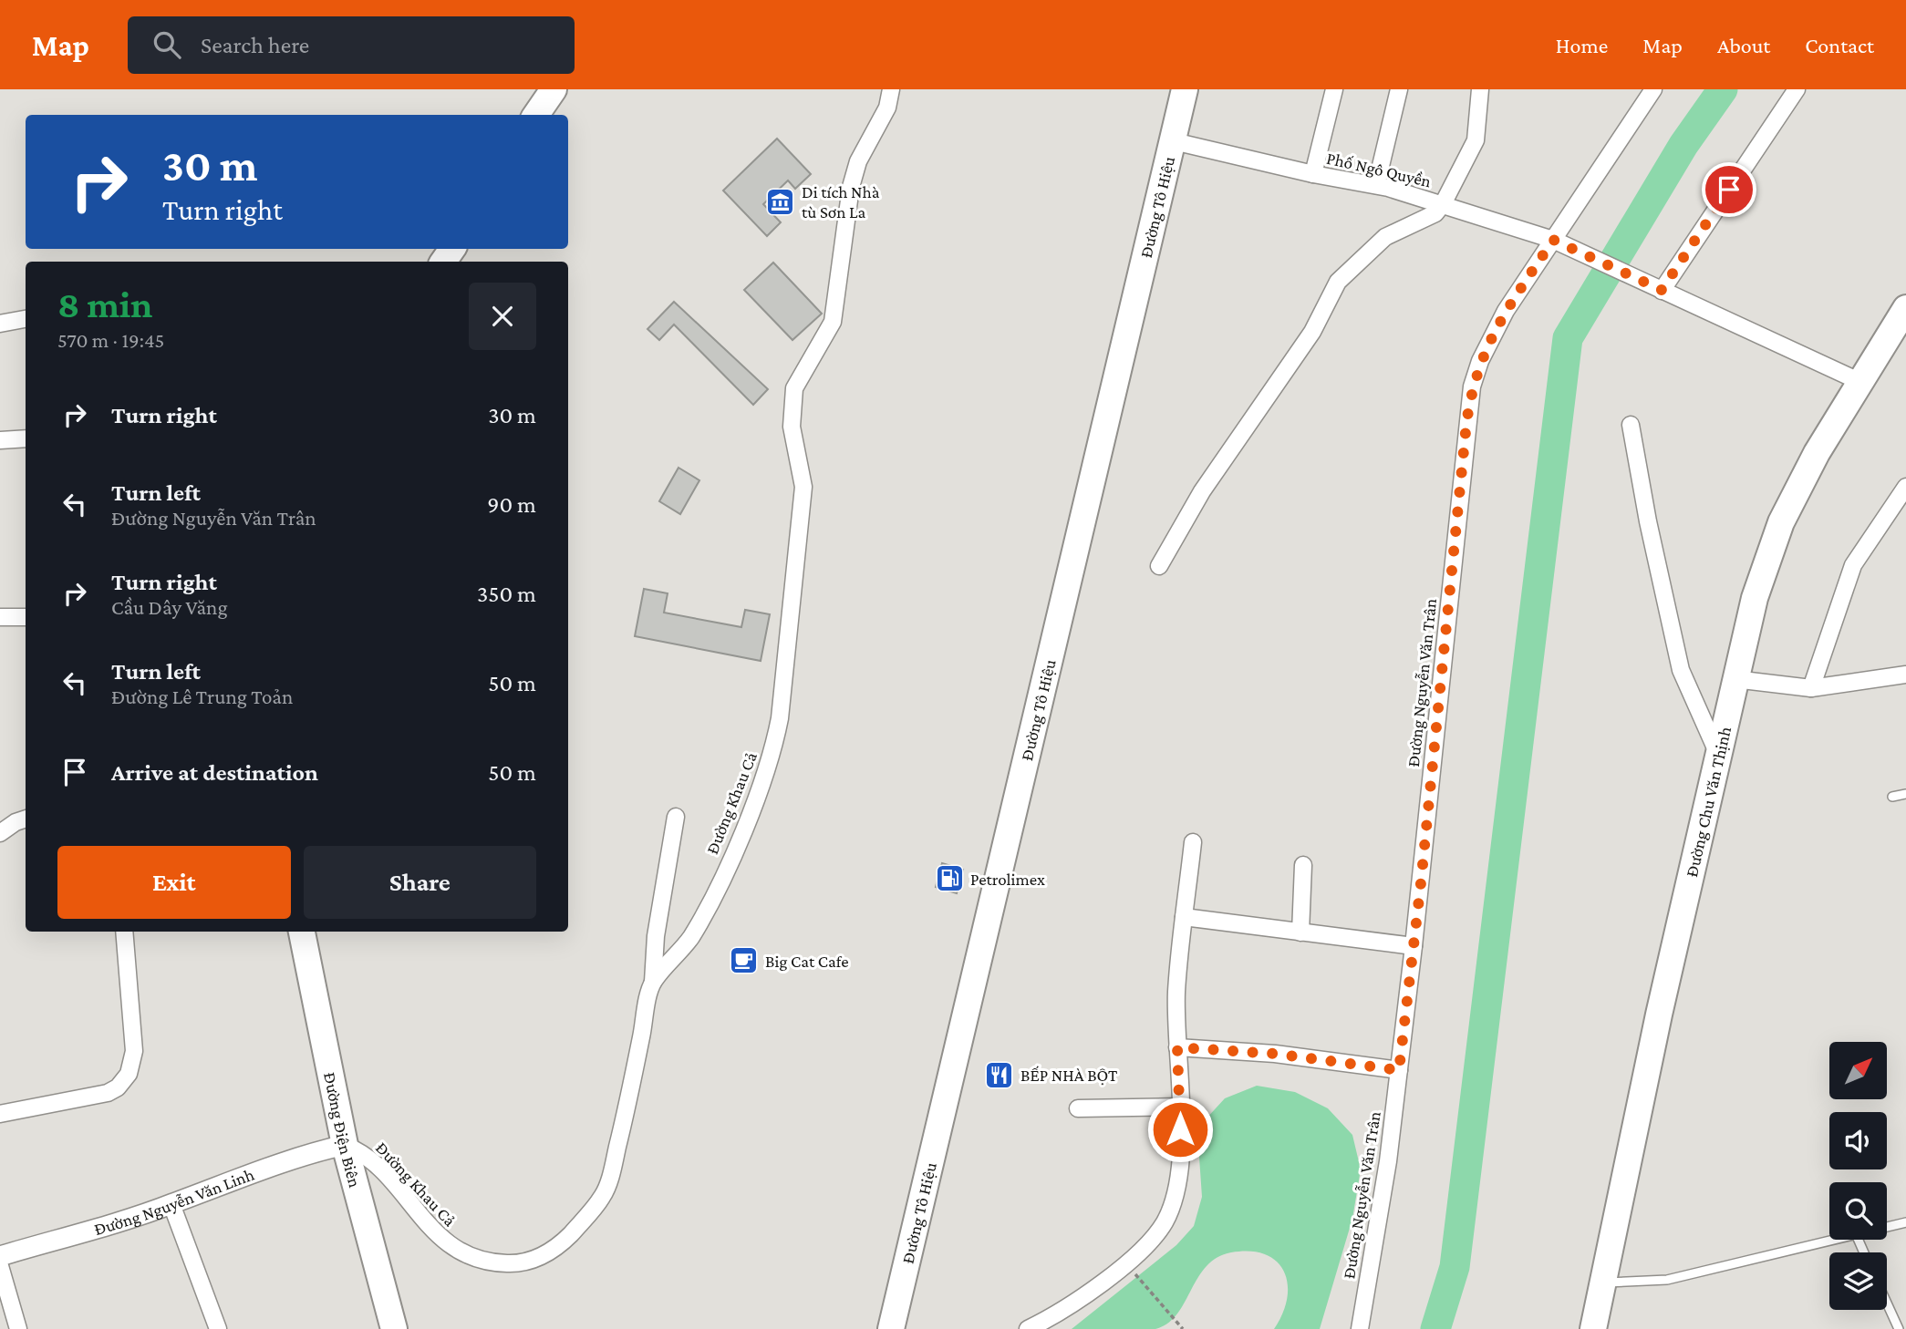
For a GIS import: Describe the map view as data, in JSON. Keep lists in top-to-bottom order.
{
  "streets": {
    "main road": ["Đường Tô Hiệu", "Đường Chu Văn Thịnh", "Đường Điện Biên"],
    "street": [
      "Phố Ngô Quyền",
      "Đường Nguyễn Văn Trân",
      "Đường Khau Cả",
      "Đường Nguyễn Văn Linh"
    ]
  },
  "crossings": [
    ["Phố Ngô Quyền", "Đường Tô Hiệu"],
    ["Phố Ngô Quyền", "Đường Nguyễn Văn Trân"],
    ["Đường Khau Cả", "Đường Điện Biên"],
    ["Đường Khau Cả", "Đường Nguyễn Văn Linh"],
    ["Đường Điện Biên", "Đường Nguyễn Văn Linh"]
  ],
  "places": {
    "museum": ["Di tích Nhà tù Sơn La"],
    "fuel station": ["Petrolimex"],
    "cafe": ["Big Cat Cafe"],
    "restaurant": ["BẾP NHÀ BỘT"]
  },
  "north": "top right",
  "page": {
    "header": "Map",
    "search": "Search here",
    "nav": [
      "Home",
      "Map",
      "About",
      "Contact"
    ],
    "turn": ["30 m", "Turn right"],
    "heading": ["8 min", "570 m · 19:45"],
    "list": [
      {
        "name": "Turn right",
        "value": "30 m"
      },
      {
        "name": "Turn left",
        "note": "Đường Nguyễn Văn Trân",
        "value": "90 m"
      },
      {
        "name": "Turn right",
        "note": "Cầu Dây Văng",
        "value": "350 m"
      },
      {
        "name": "Turn left",
        "note": "Đường Lê Trung Toản",
        "value": "50 m"
      },
      {
        "name": "Arrive at destination",
        "value": "50 m"
      }
    ],
    "buttons": ["Exit", "Share"]
  }
}
